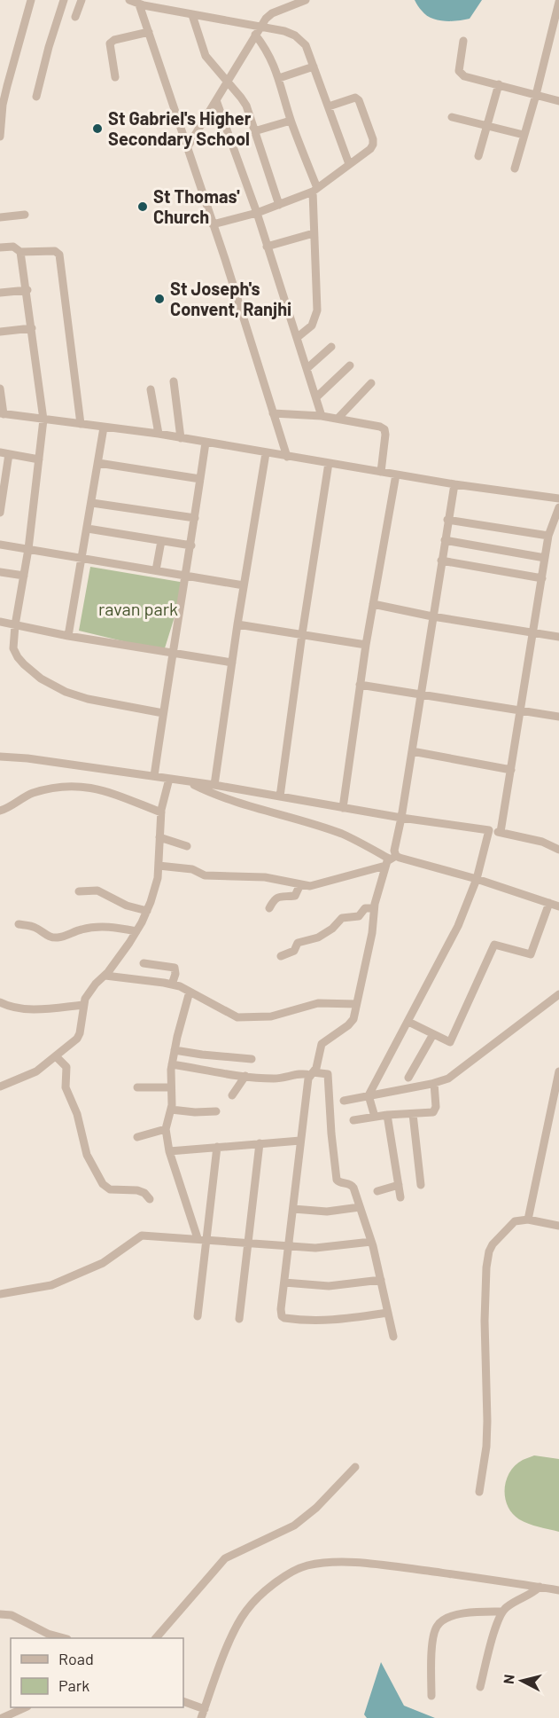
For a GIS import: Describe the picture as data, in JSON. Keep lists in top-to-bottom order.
{
  "parks": ["ravan park"],
  "places": ["St Gabriel's Higher Secondary School", "St Thomas' Church", "St Joseph's Convent, Ranjhi"],
  "legend": ["Road", "Park"],
  "north": "left"
}
